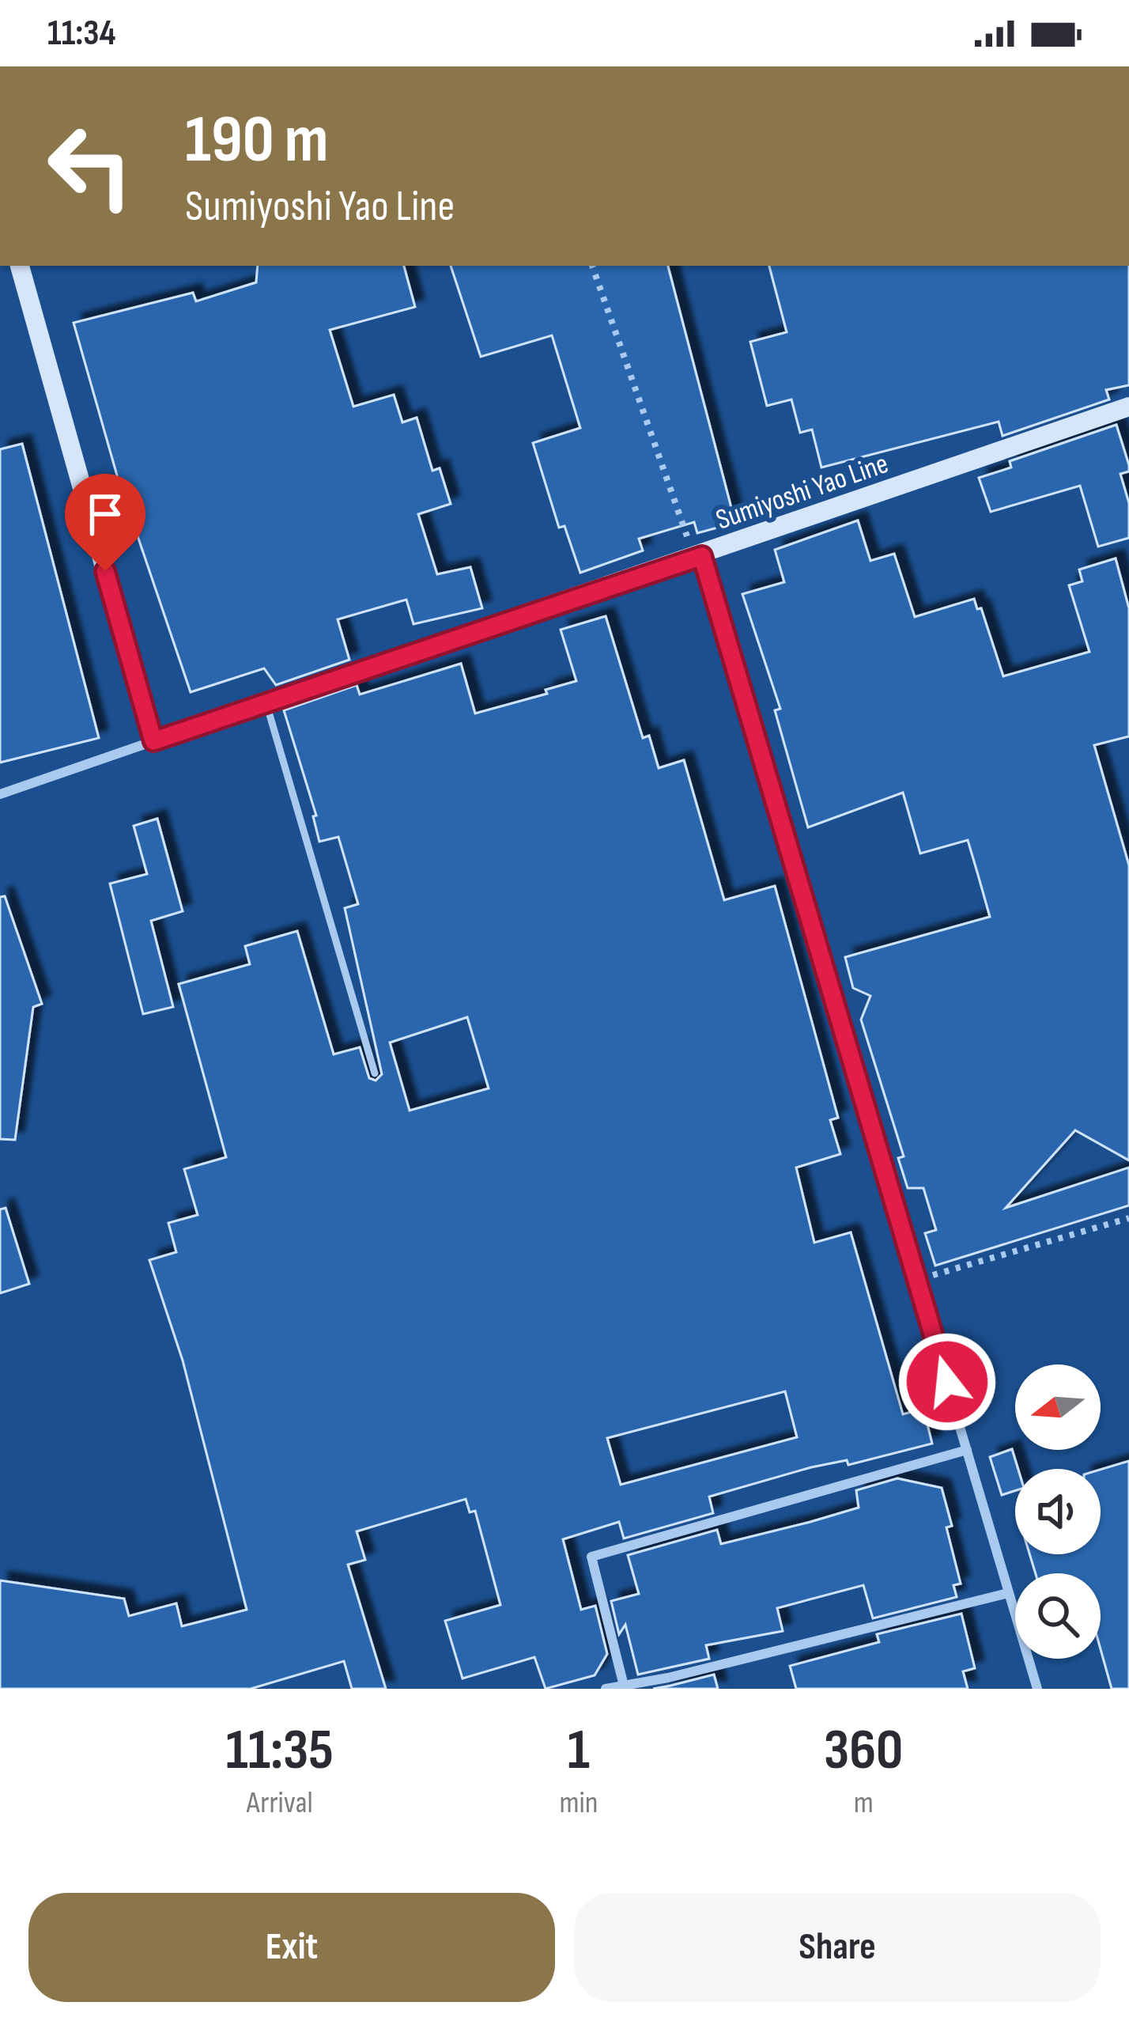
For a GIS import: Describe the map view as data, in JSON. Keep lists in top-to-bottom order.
{
  "streets": {
    "main road": ["Sumiyoshi Yao Line"]
  },
  "north": "left",
  "page": {
    "status": "11:34",
    "turn": ["190 m", "Sumiyoshi Yao Line"],
    "eta": [
      "11:35",
      "Arrival",
      "1",
      "min",
      "360",
      "m"
    ],
    "buttons": ["Exit", "Share"]
  }
}
